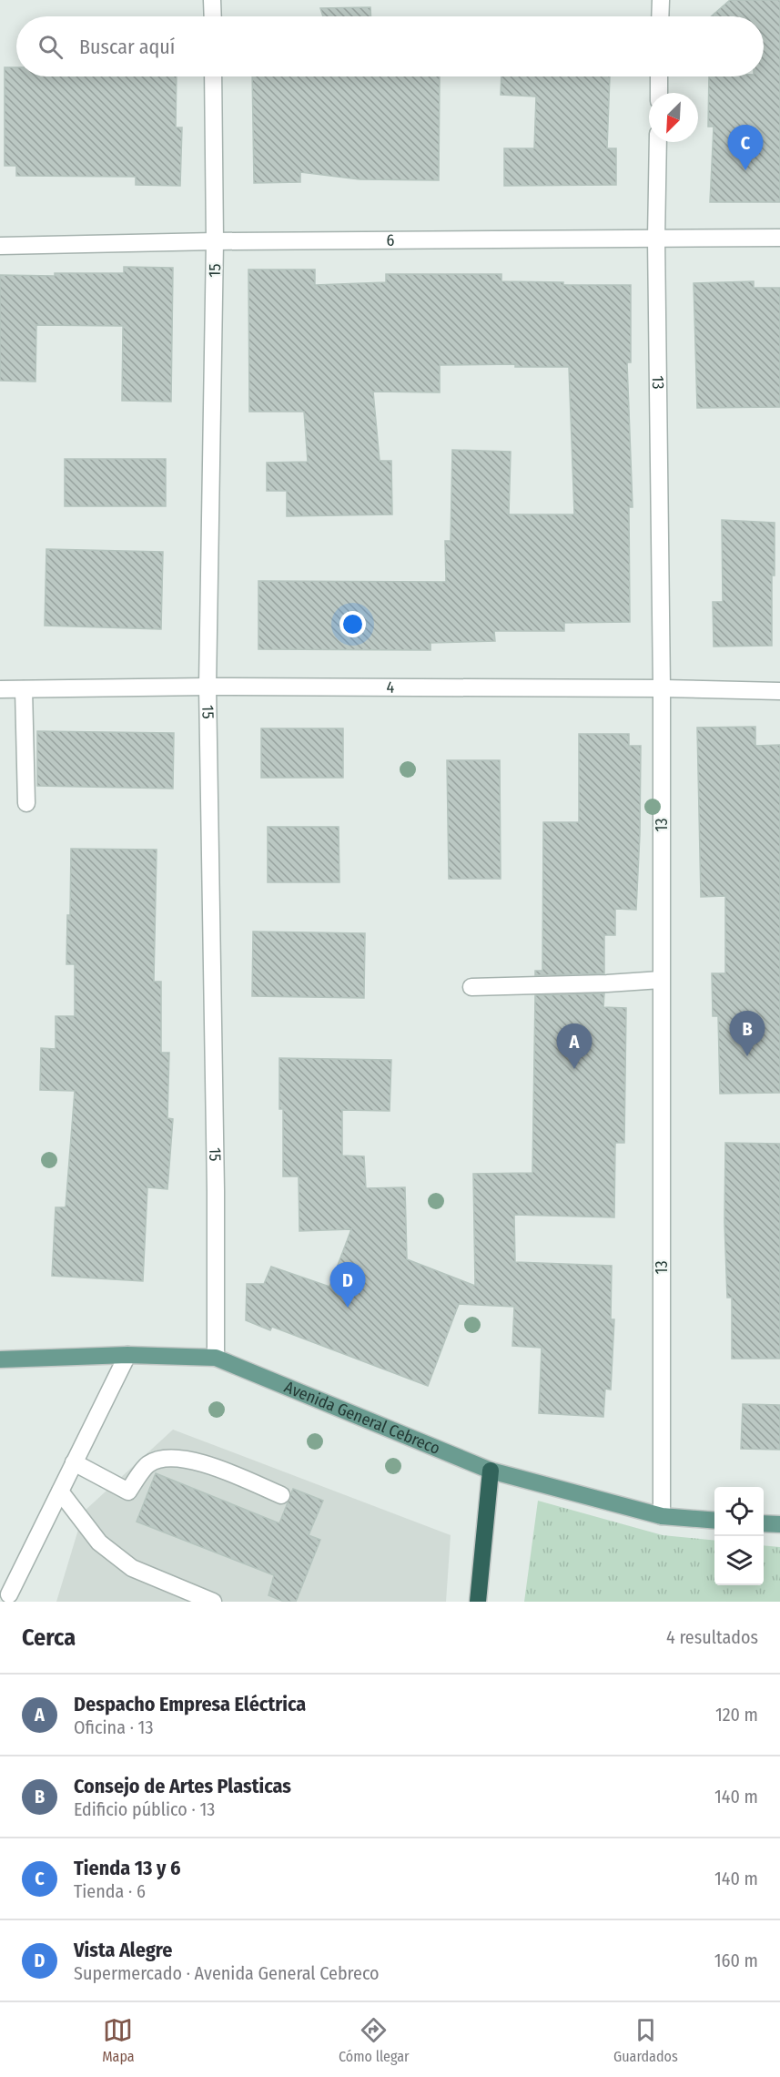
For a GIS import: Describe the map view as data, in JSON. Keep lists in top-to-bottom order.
{
  "streets": {
    "main road": ["Avenida General Cebreco"],
    "street": [
      "6",
      "15",
      "13",
      "4"
    ]
  },
  "crossings": [
    ["6", "15"],
    ["6", "13"],
    ["15", "4"],
    ["15", "Avenida General Cebreco"],
    ["13", "4"],
    ["13", "Avenida General Cebreco"]
  ],
  "north": "bottom left",
  "page": {
    "search": "Buscar aquí",
    "pins": [
      "C",
      "B",
      "A",
      "D"
    ],
    "heading": ["Cerca", "4 resultados"],
    "list": [
      {
        "mark": "A",
        "name": "Despacho Empresa Eléctrica",
        "note": "Oficina · 13",
        "value": "120 m"
      },
      {
        "mark": "B",
        "name": "Consejo de Artes Plasticas",
        "note": "Edificio público · 13",
        "value": "140 m"
      },
      {
        "mark": "C",
        "name": "Tienda 13 y 6",
        "note": "Tienda · 6",
        "value": "140 m"
      },
      {
        "mark": "D",
        "name": "Vista Alegre",
        "note": "Supermercado · Avenida General Cebreco",
        "value": "160 m"
      }
    ],
    "nav": ["Mapa", "Cómo llegar", "Guardados"]
  }
}
